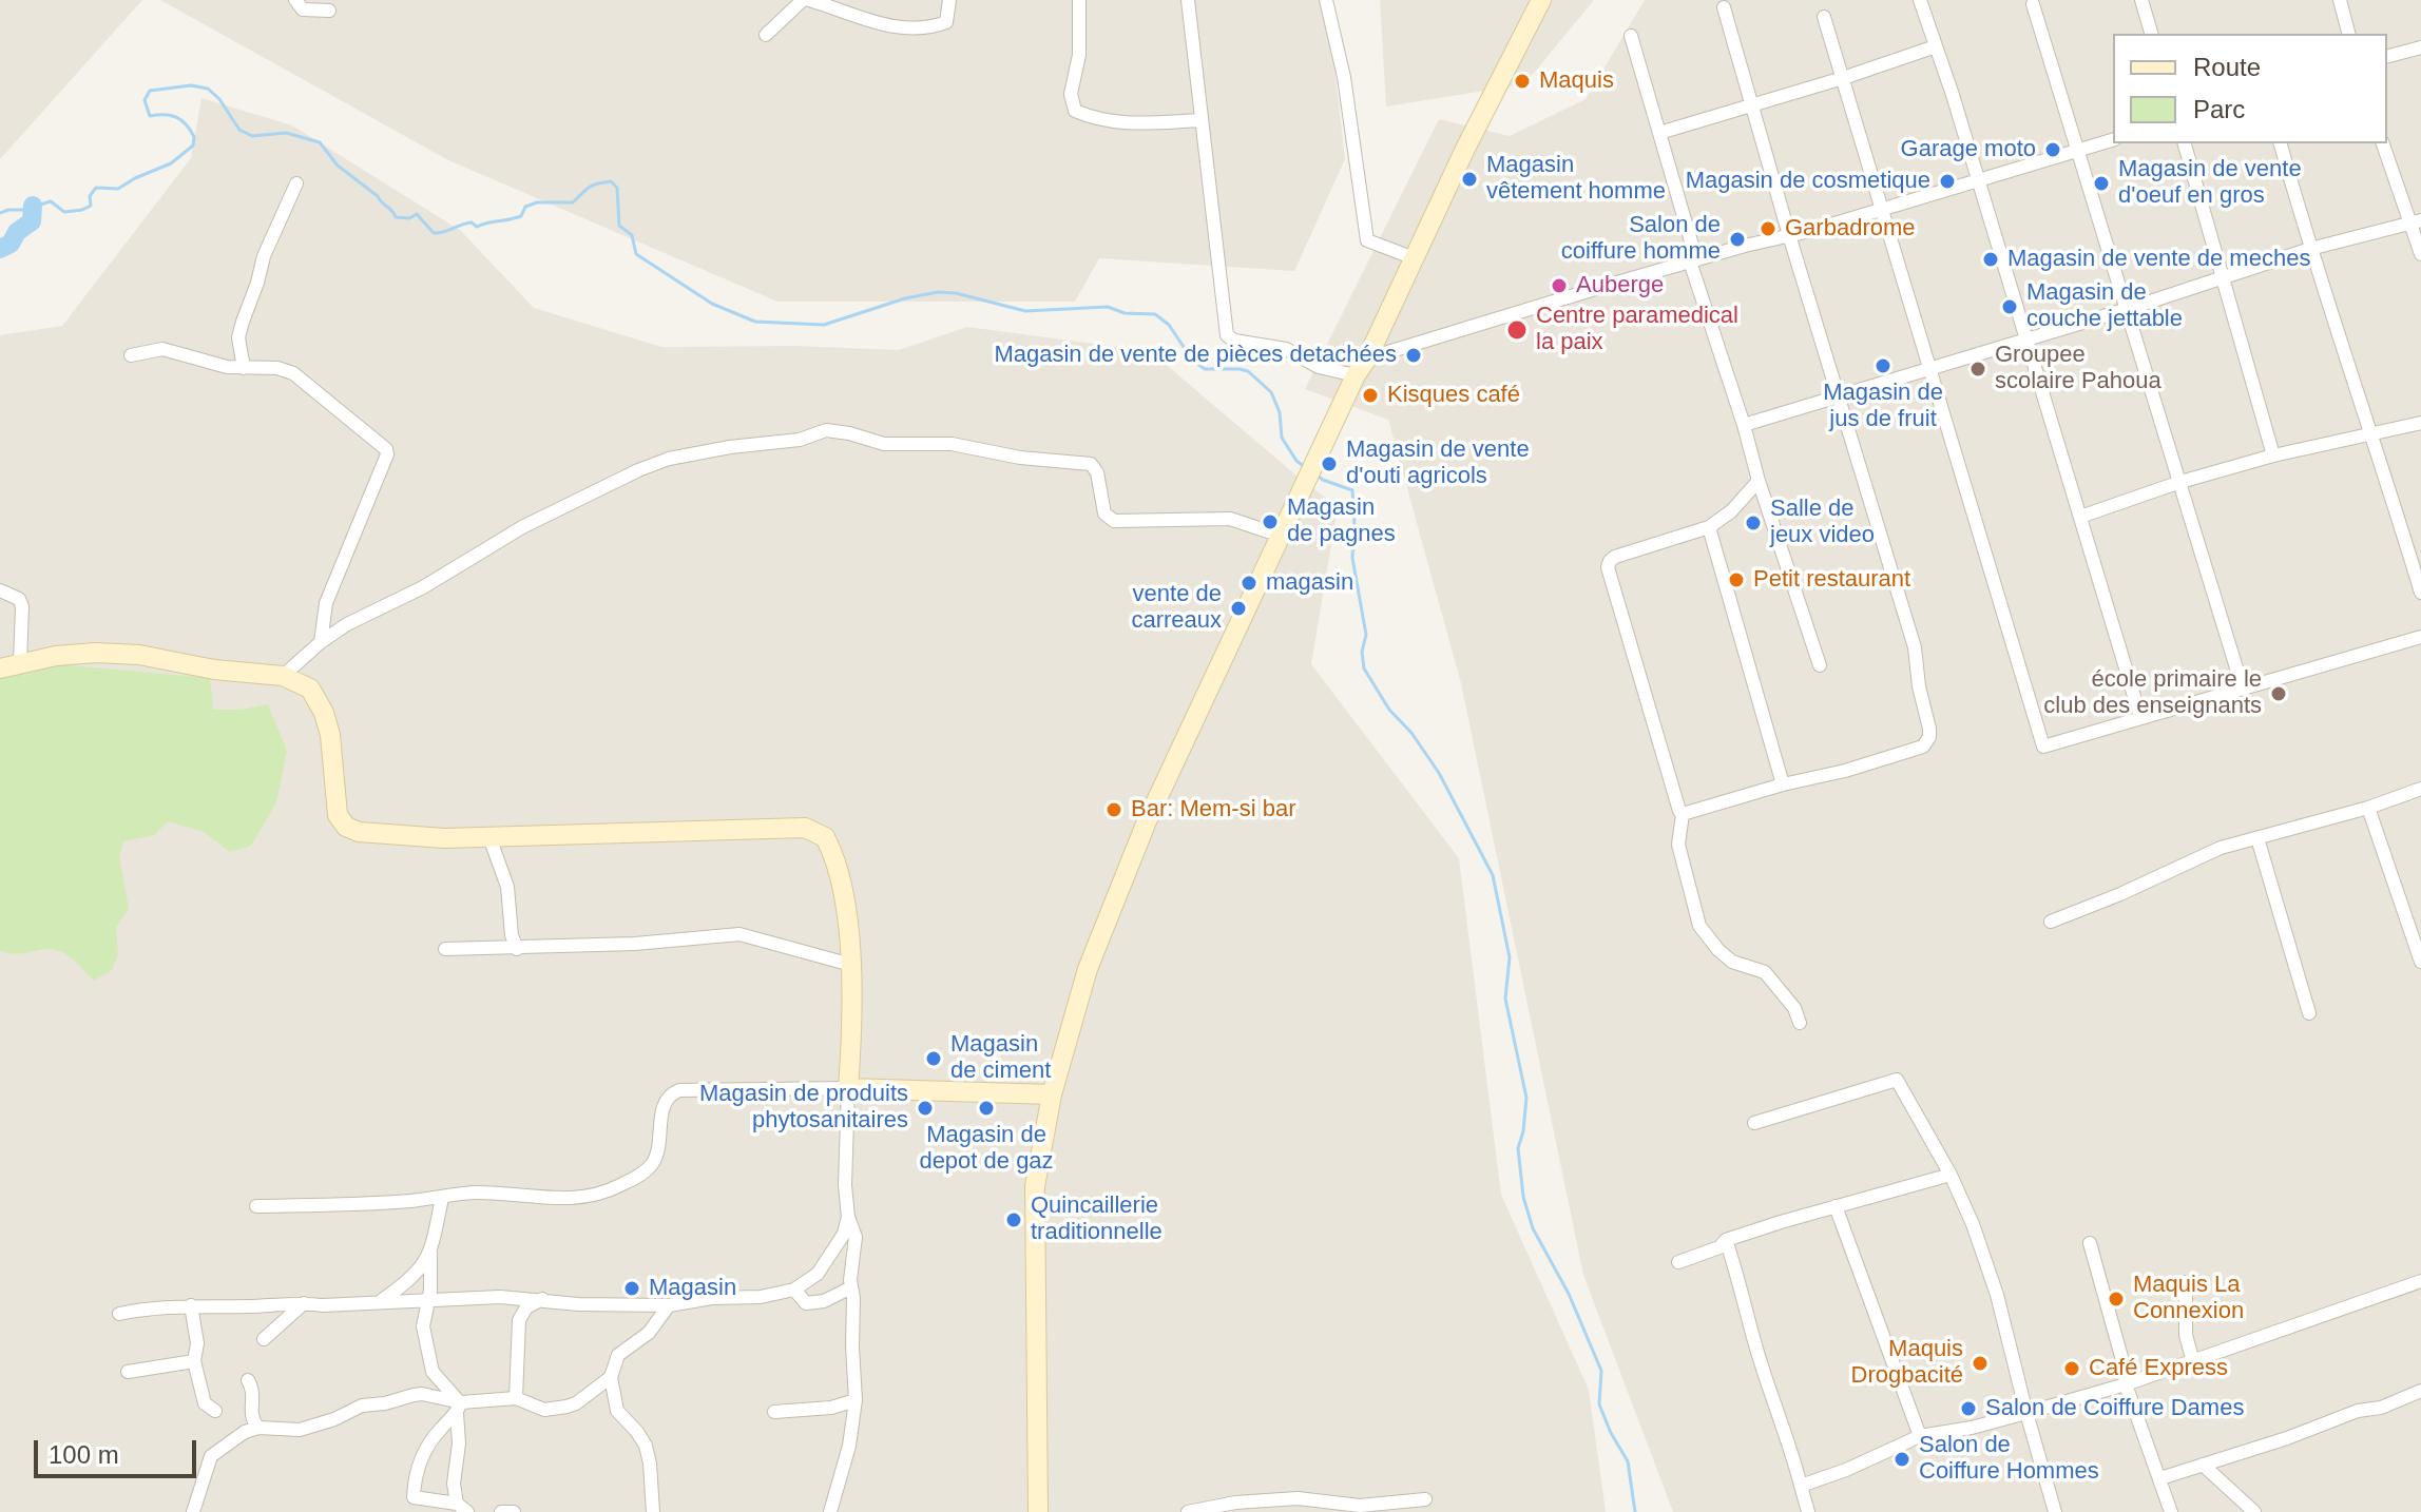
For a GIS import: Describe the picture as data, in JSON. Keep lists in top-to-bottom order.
{
  "places": [
    "Maquis",
    "Garage moto",
    "Magasin vêtement homme",
    "Magasin de cosmetique",
    "Magasin de vente d'oeuf en gros",
    "Garbadrome",
    "Salon de coiffure homme",
    "Magasin de vente de meches",
    "Auberge",
    "Magasin de couche jettable",
    "Centre paramedical la paix",
    "Magasin de vente de pièces detachées",
    "Magasin de jus de fruit",
    "Groupee scolaire Pahoua",
    "Kisques café",
    "Magasin de vente d'outi agricols",
    "Magasin de pagnes",
    "Salle de jeux video",
    "Petit restaurant",
    "magasin",
    "vente de carreaux",
    "école primaire le club des enseignants",
    "Bar: Mem-si bar",
    "Magasin de ciment",
    "Magasin de produits phytosanitaires",
    "Magasin de depot de gaz",
    "Quincaillerie traditionnelle",
    "Magasin",
    "Maquis La Connexion",
    "Maquis Drogbacité",
    "Café Express",
    "Salon de Coiffure Dames",
    "Salon de Coiffure Hommes"
  ],
  "legend": ["Route", "Parc"],
  "scale_bar": "100 m"
}
